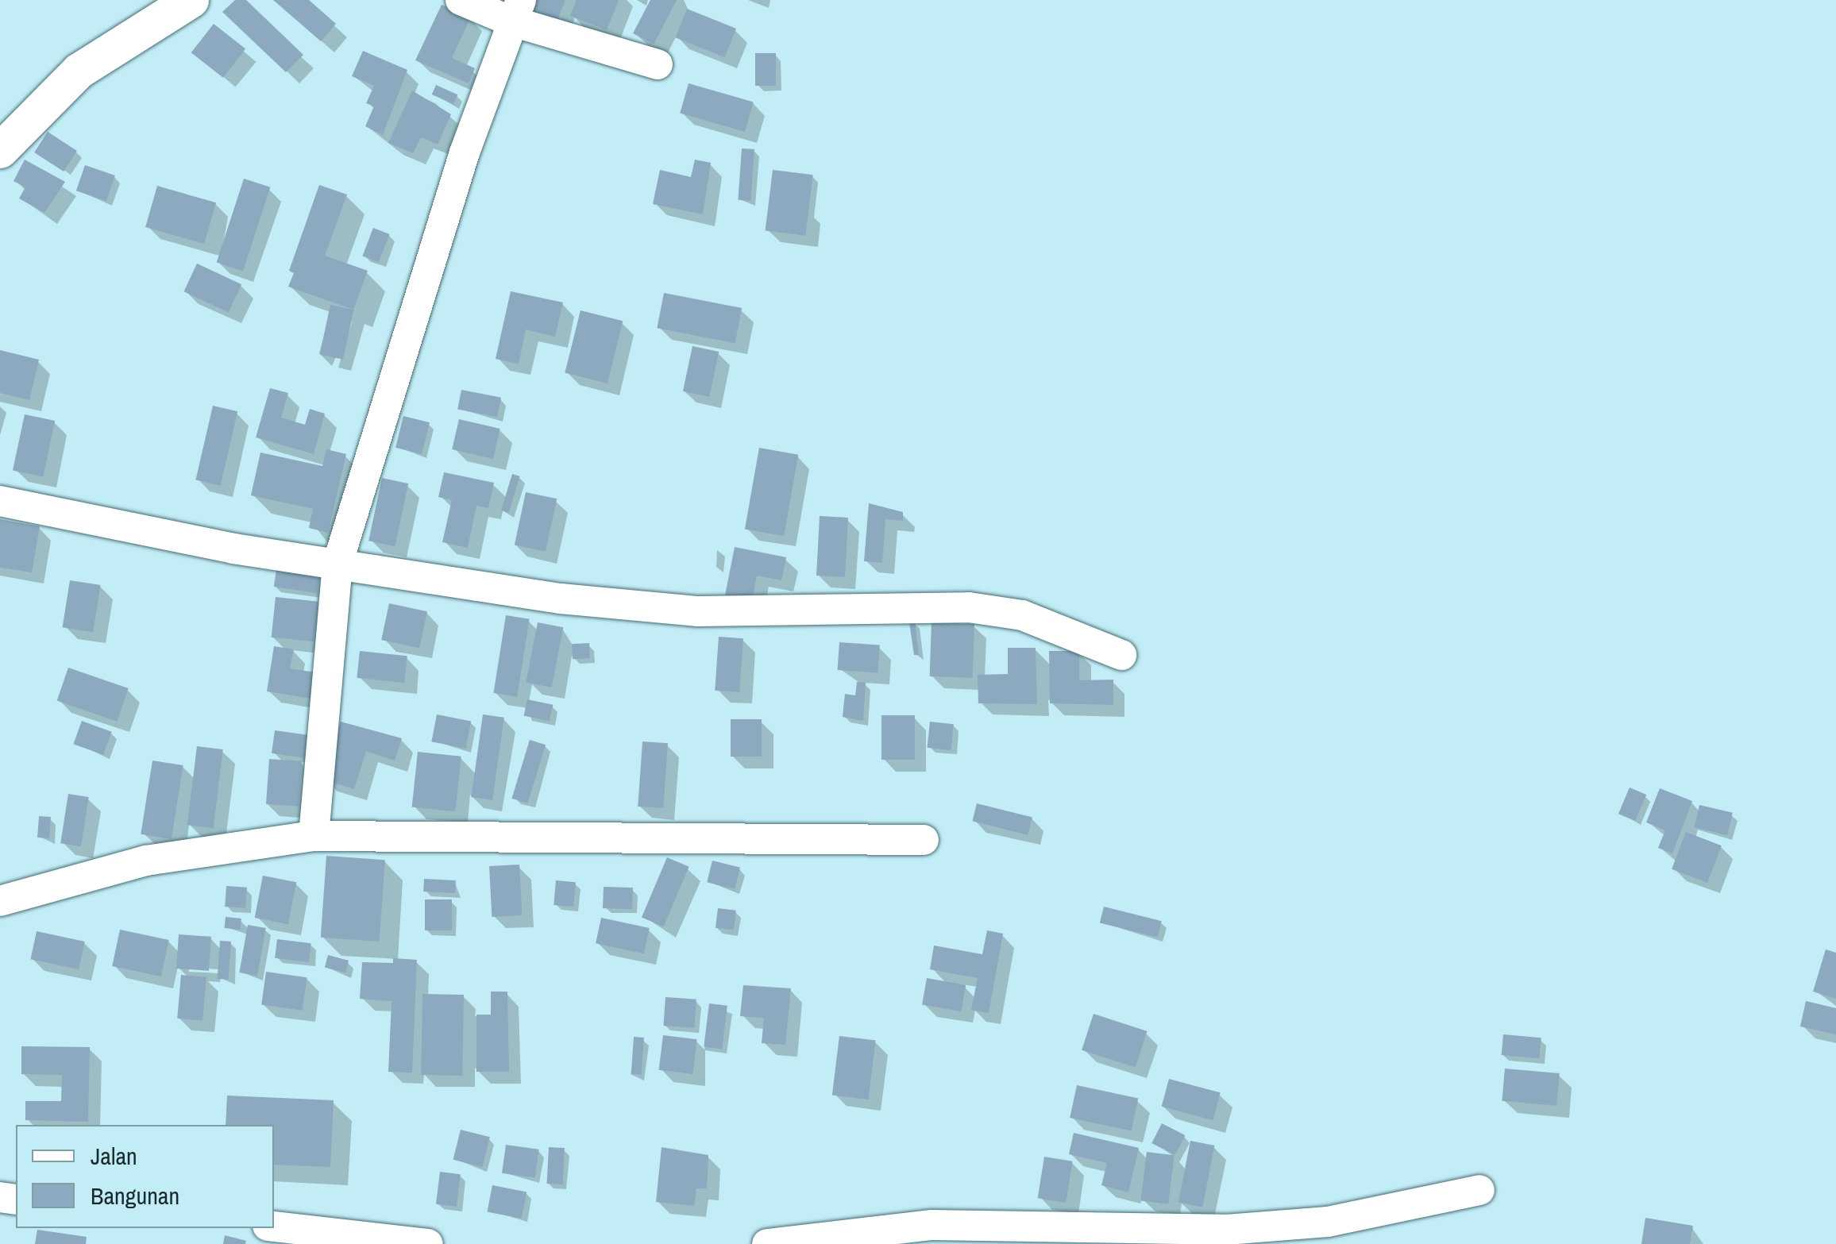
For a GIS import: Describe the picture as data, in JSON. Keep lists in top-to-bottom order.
{
  "legend": ["Jalan", "Bangunan"]
}
